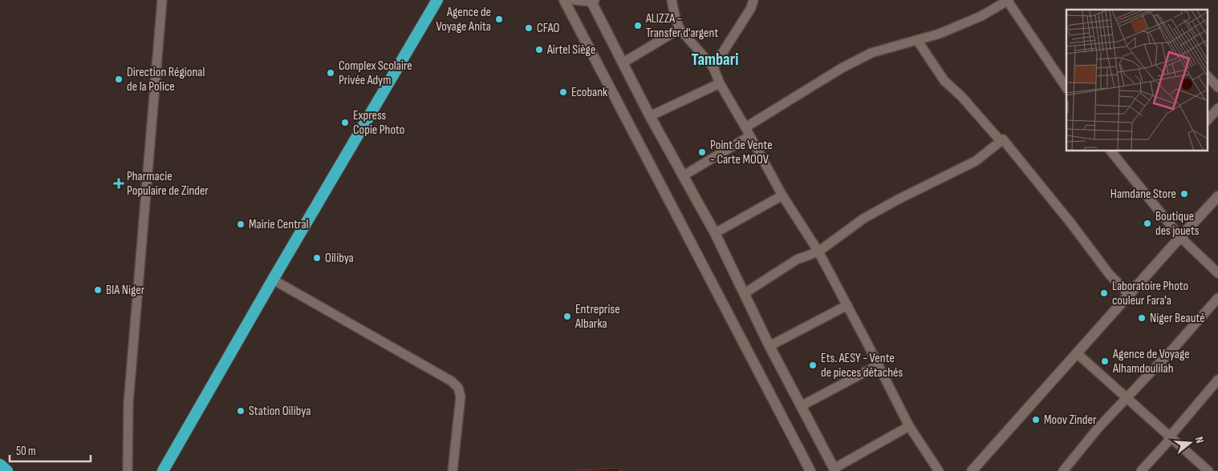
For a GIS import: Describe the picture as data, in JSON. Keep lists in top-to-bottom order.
{
  "districts": ["Tambari"],
  "places": {
    "other": [
      "Agence de Voyage Anita",
      "ALIZZA - Transfer d'argent",
      "CFAO",
      "Airtel Siège",
      "Complex Scolaire Privée Adym",
      "Direction Régional de la Police",
      "Ecobank",
      "Express Copie Photo",
      "Point de Vente - Carte MOOV",
      "Hamdane Store",
      "Boutique des jouets",
      "Mairie Central",
      "Oilibya",
      "BIA Niger",
      "Laboratoire Photo couleur Fara'a",
      "Entreprise Albarka",
      "Niger Beauté",
      "Agence de Voyage Alhamdoulilah",
      "Ets. AESY - Vente de pieces détachés",
      "Station Oilibya",
      "Moov Zinder"
    ],
    "health": ["Pharmacie Populaire de Zinder"]
  },
  "scale_bar": "50 m",
  "north": "right"
}
